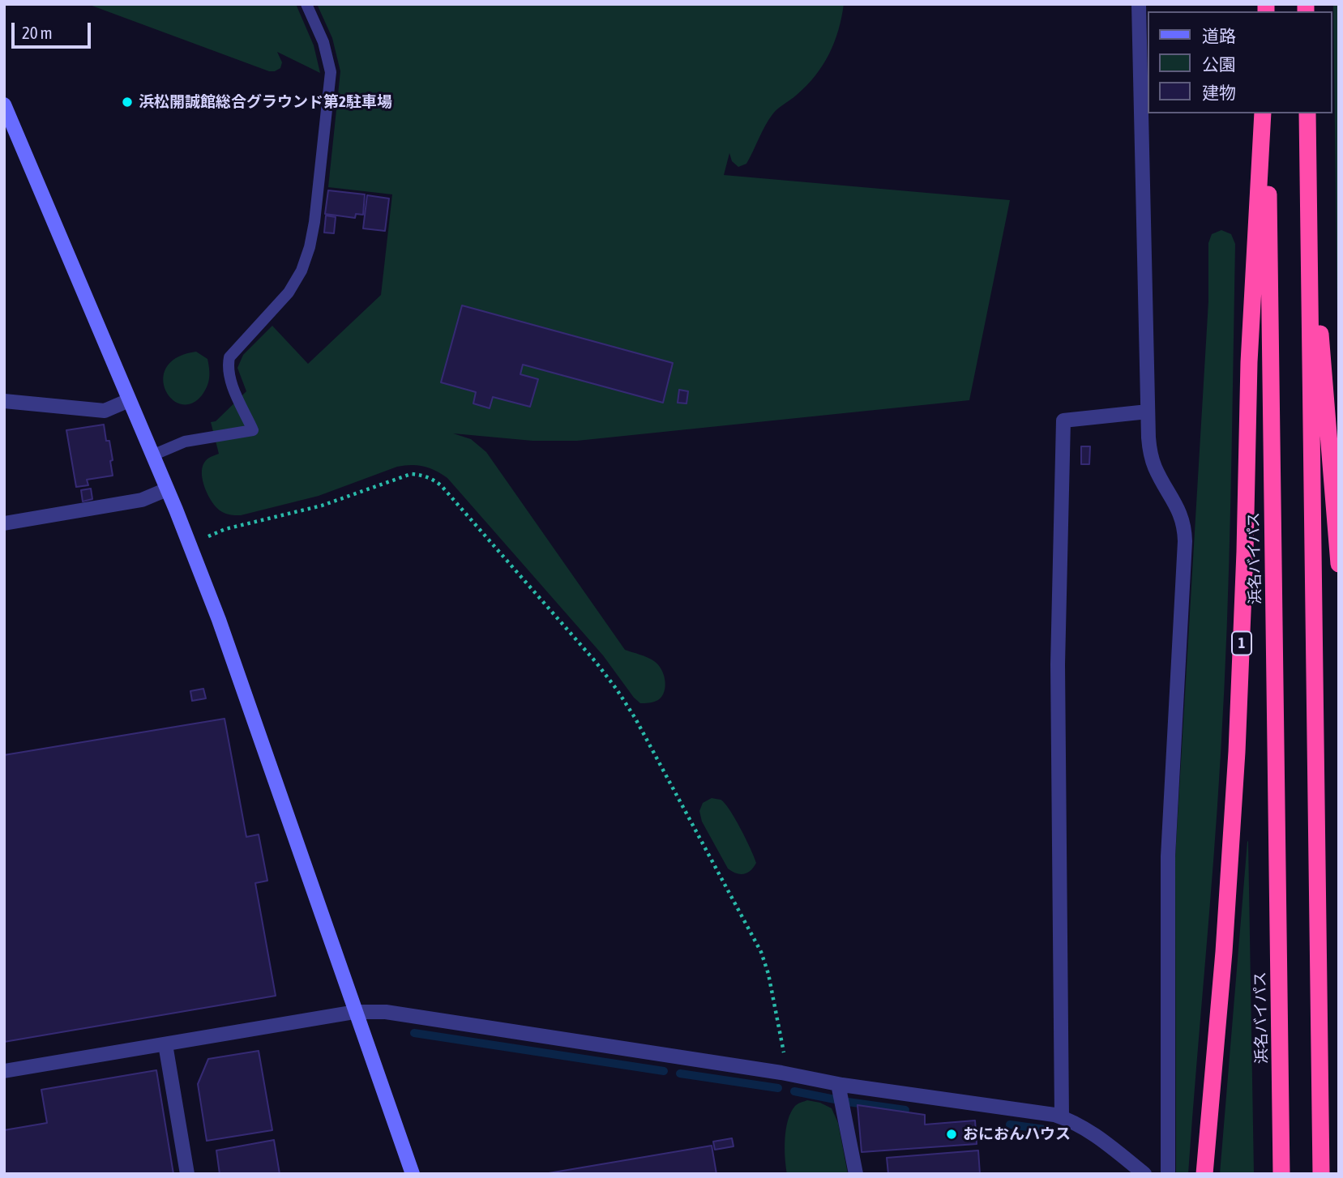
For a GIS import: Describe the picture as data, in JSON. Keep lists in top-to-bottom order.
{
  "streets": {
    "highway": ["浜名バイパス", "1"]
  },
  "places": ["浜松開誠館総合グラウンド第2駐車場", "おにおんハウス"],
  "legend": ["道路", "公園", "建物"],
  "scale_bar": "20 m"
}
